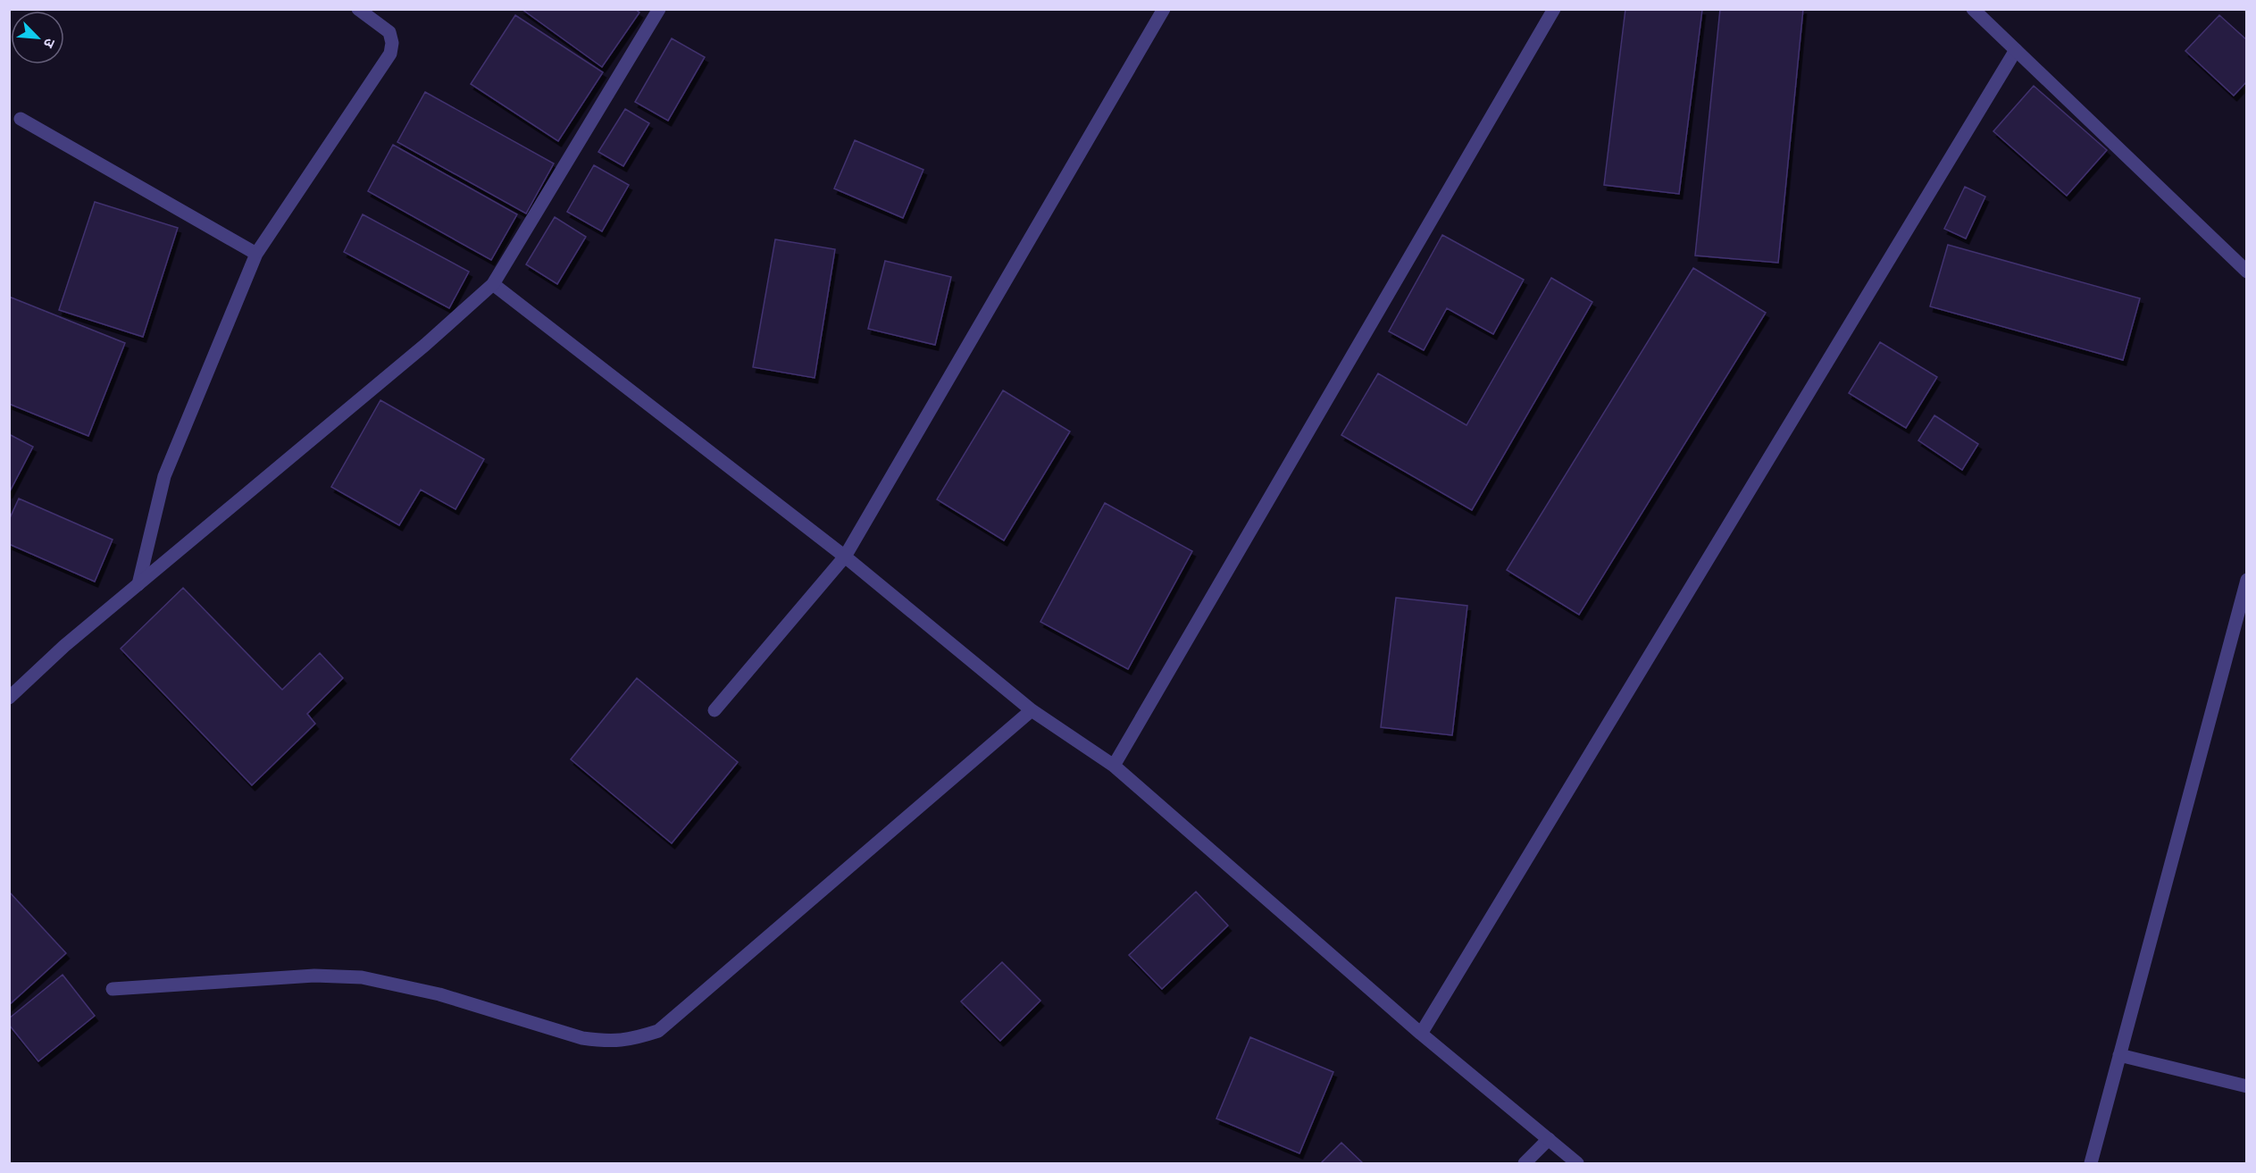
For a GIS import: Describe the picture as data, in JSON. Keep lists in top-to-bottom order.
{
  "north": "bottom right"
}
